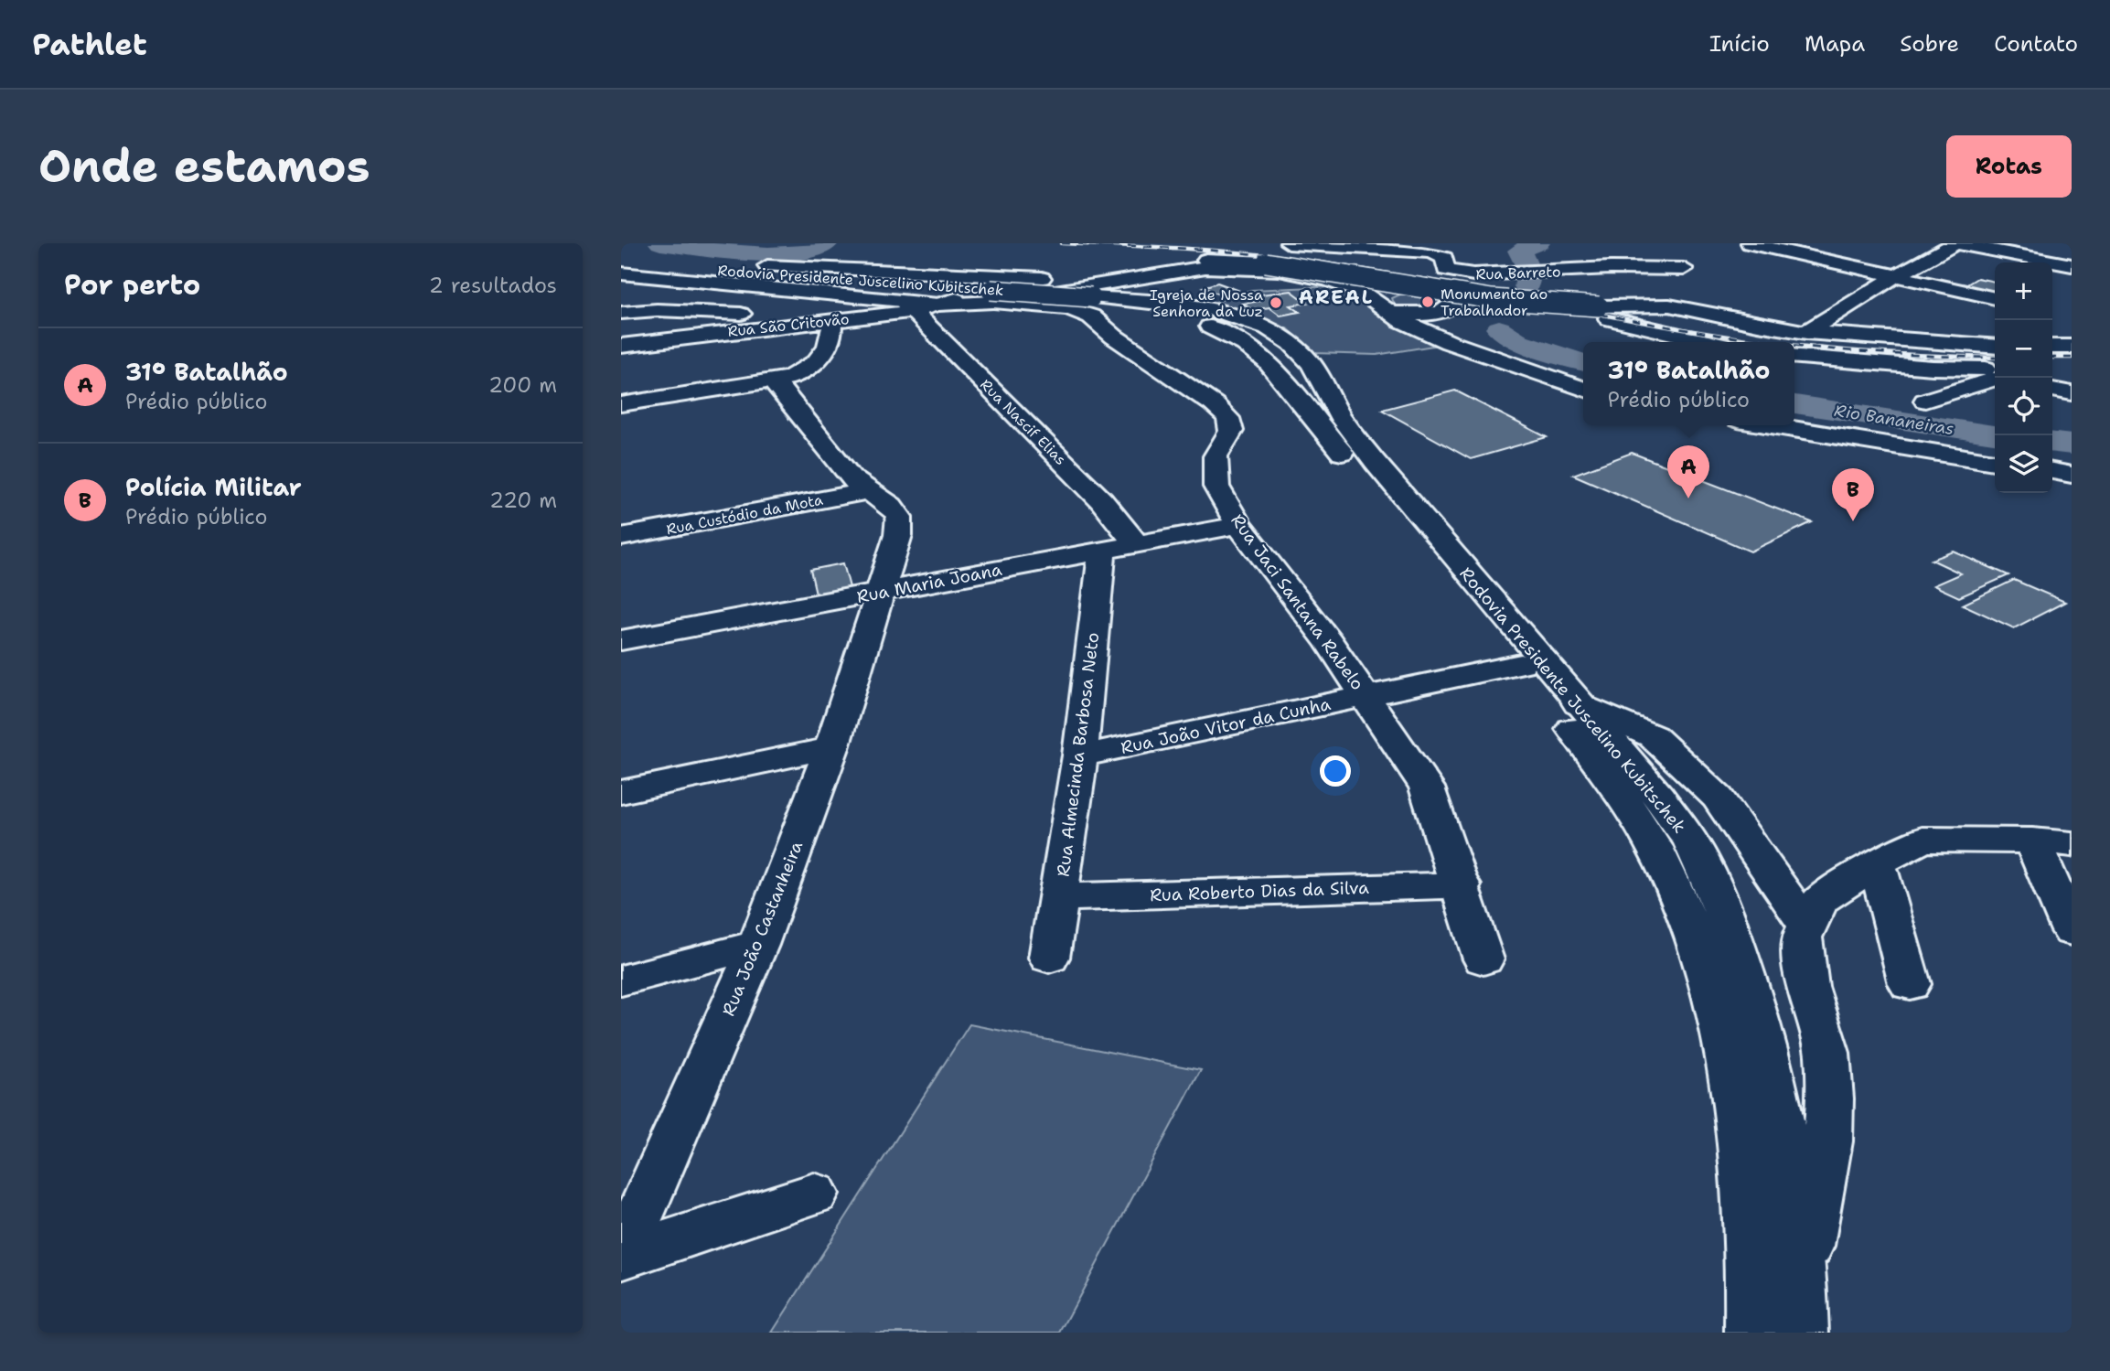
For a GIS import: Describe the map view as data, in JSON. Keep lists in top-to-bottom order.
{
  "streets": {
    "main road": [
      "Rua Barreto",
      "Rodovia Presidente Juscelino Kubitschek",
      "Rua São Critovão",
      "Rua Nascif Elias",
      "Rua Custódio da Mota",
      "Rua Maria Joana",
      "Rua Jaci Santana Rabelo",
      "Rua João Vitor da Cunha",
      "Rua Almecinda Barbosa Neto",
      "Rua Roberto Dias da Silva",
      "Rua João Castanheira"
    ]
  },
  "crossings": [
    ["Rodovia Presidente Juscelino Kubitschek", "Rua Jaci Santana Rabelo"],
    ["Rodovia Presidente Juscelino Kubitschek", "Rua João Vitor da Cunha"],
    ["Rua São Critovão", "Rua Nascif Elias"],
    ["Rua Nascif Elias", "Rua Maria Joana"],
    ["Rua Custódio da Mota", "Rua João Castanheira"],
    ["Rua Maria Joana", "Rua Jaci Santana Rabelo"],
    ["Rua Maria Joana", "Rua Almecinda Barbosa Neto"],
    ["Rua Maria Joana", "Rua João Castanheira"],
    ["Rua Jaci Santana Rabelo", "Rua João Vitor da Cunha"],
    ["Rua Jaci Santana Rabelo", "Rua Roberto Dias da Silva"],
    ["Rua João Vitor da Cunha", "Rua Almecinda Barbosa Neto"],
    ["Rua Almecinda Barbosa Neto", "Rua Roberto Dias da Silva"]
  ],
  "districts": ["AREAL"],
  "water": ["Rio Bananeiras"],
  "places": ["Monumento ao Trabalhador", "Igreja de Nossa Senhora da Luz"],
  "page": {
    "header": "Pathlet",
    "nav": [
      "Início",
      "Mapa",
      "Sobre",
      "Contato"
    ],
    "buttons": "Rotas",
    "title": "Onde estamos",
    "heading": ["Por perto", "2 resultados"],
    "map_buttons": ["+", "−"],
    "list": [
      {
        "mark": "A",
        "name": "31° Batalhão",
        "note": "Prédio público",
        "value": "200 m"
      },
      {
        "mark": "B",
        "name": "Polícia Militar",
        "note": "Prédio público",
        "value": "220 m"
      }
    ],
    "popup": ["31° Batalhão", "Prédio público"],
    "pins": ["A", "B"]
  }
}
